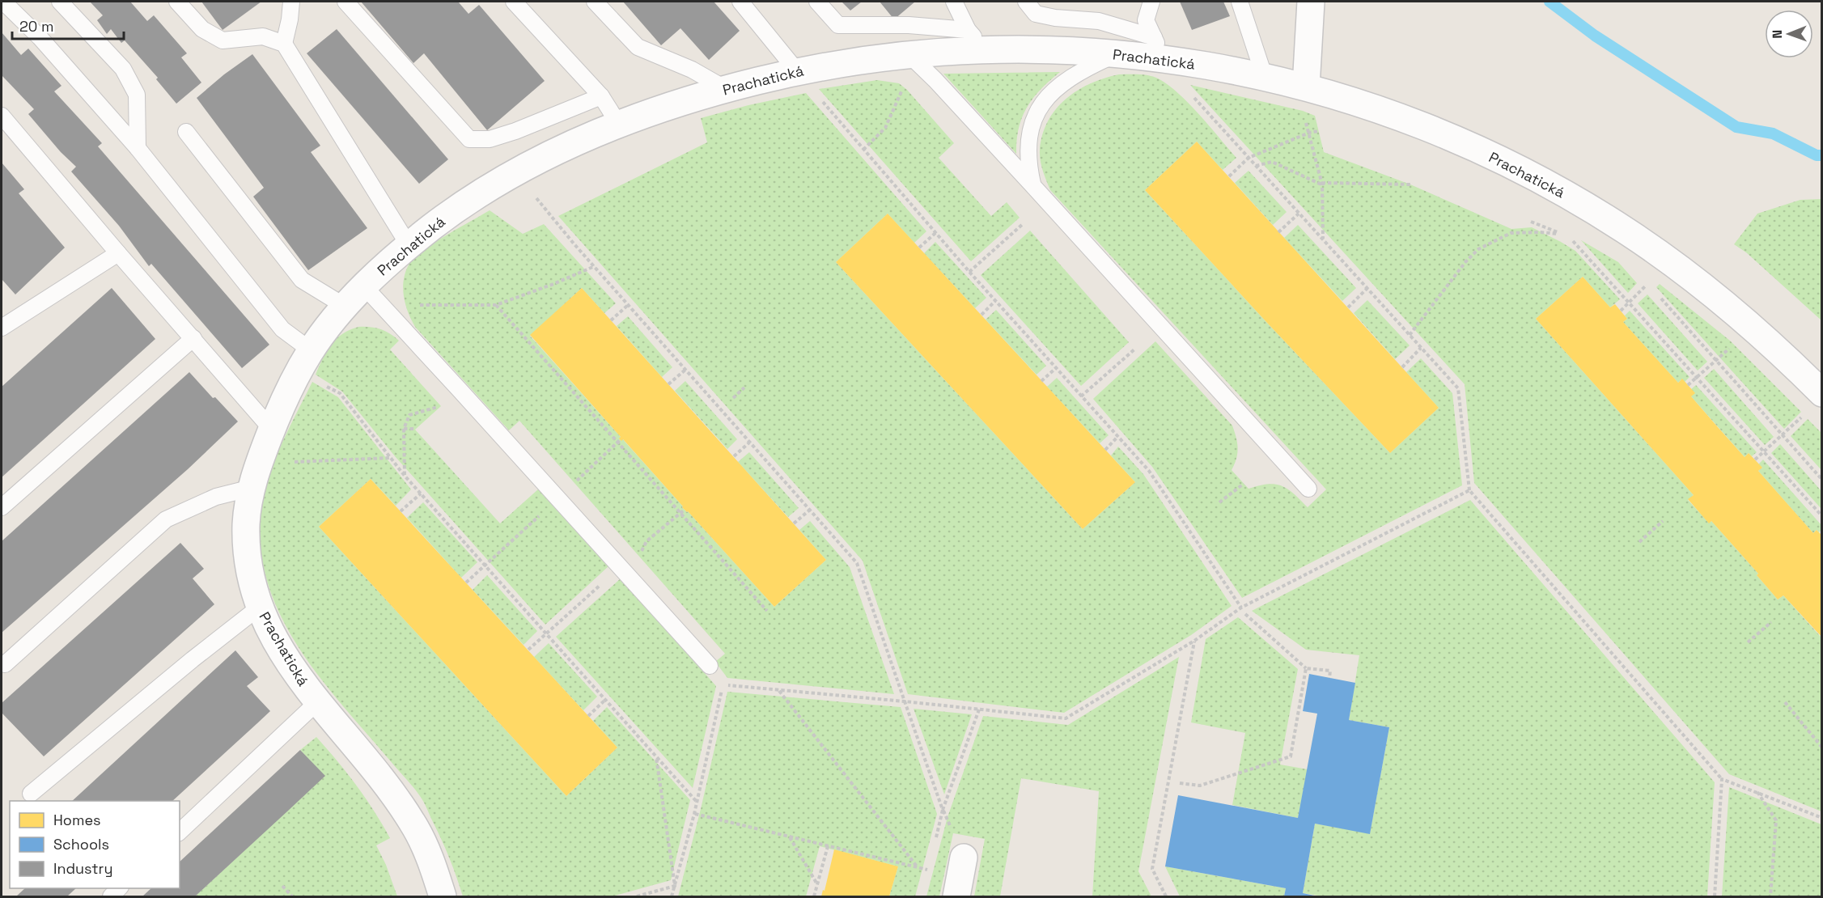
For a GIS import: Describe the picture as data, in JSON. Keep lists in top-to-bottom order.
{
  "streets": {
    "street": ["Prachatická"]
  },
  "legend": ["Homes", "Schools", "Industry"],
  "scale_bar": "20 m",
  "north": "left"
}
